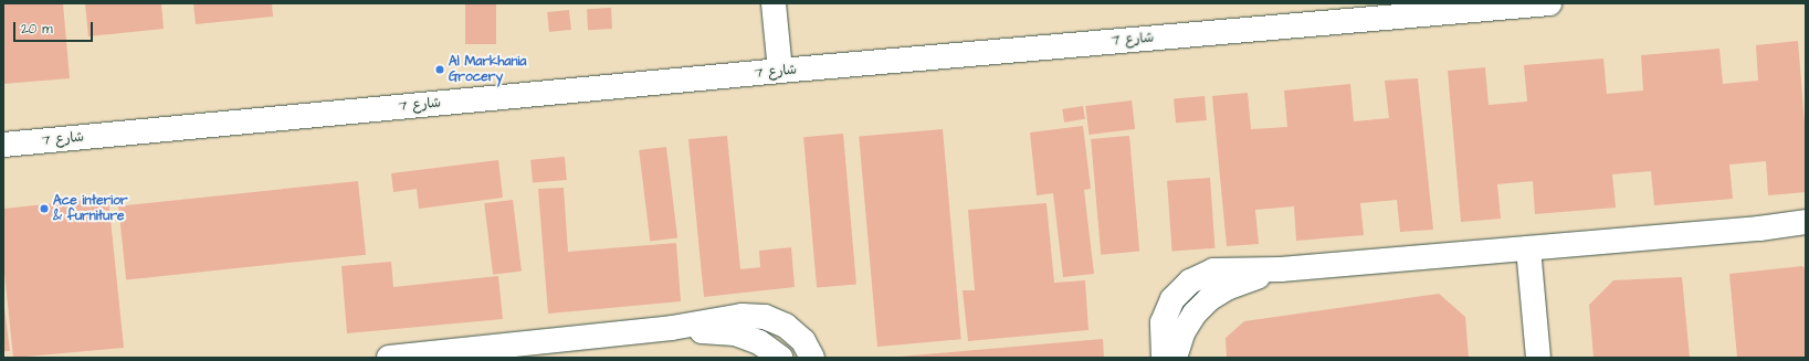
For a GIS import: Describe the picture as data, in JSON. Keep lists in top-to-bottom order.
{
  "streets": {
    "street": ["شارع 7"]
  },
  "places": ["Al Markhania Grocery", "Ace interior & furniture"],
  "scale_bar": "20 m"
}
